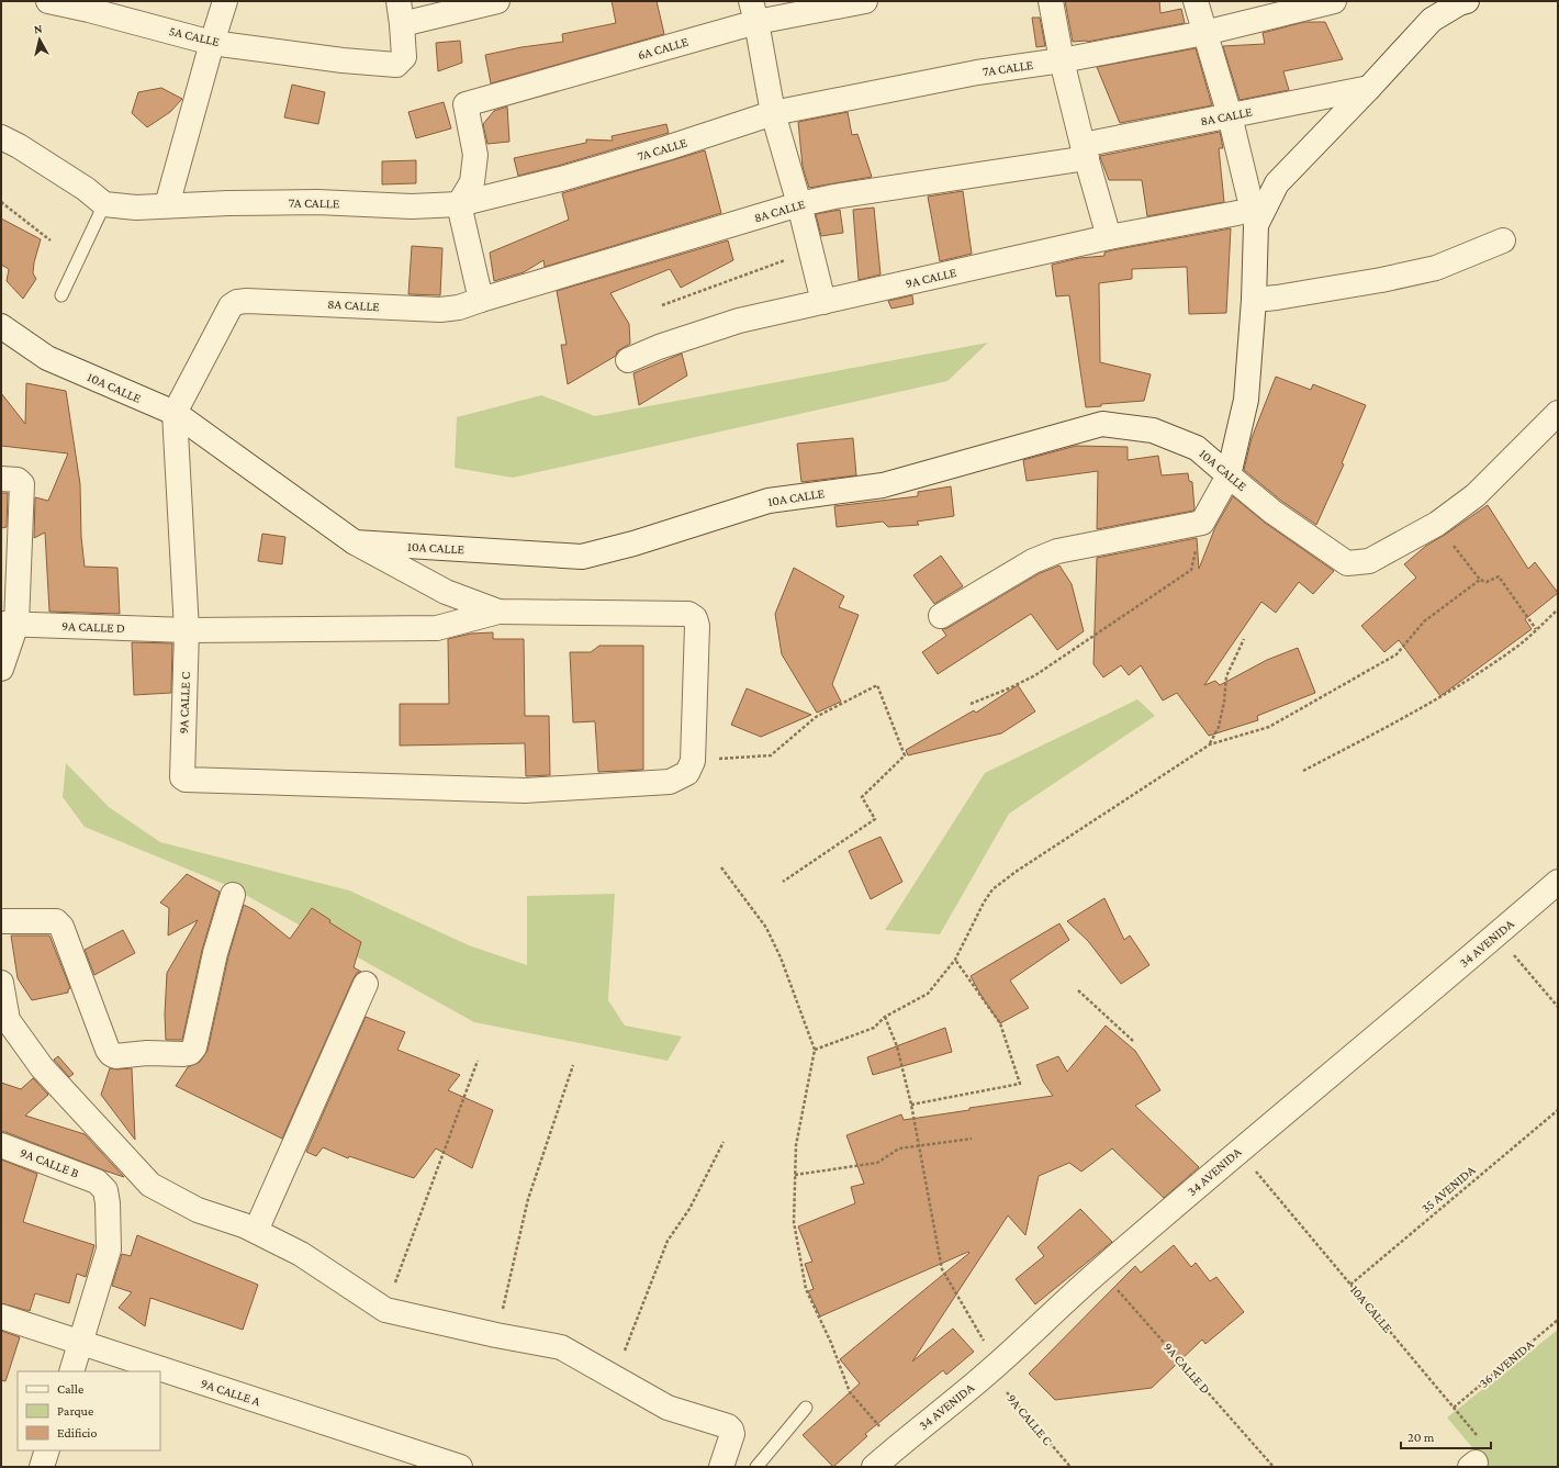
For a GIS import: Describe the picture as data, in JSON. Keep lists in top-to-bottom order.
{
  "streets": {
    "street": [
      "5A CALLE",
      "6A CALLE",
      "7A CALLE",
      "8A CALLE",
      "9A CALLE",
      "10A CALLE",
      "9A CALLE D",
      "9A CALLE C",
      "34 AVENIDA",
      "9A CALLE B",
      "9A CALLE A"
    ],
    "path": ["35 AVENIDA", "36 AVENIDA"]
  },
  "crossings": [
    ["6A CALLE", "7A CALLE"],
    ["8A CALLE", "10A CALLE"],
    ["8A CALLE", "9A CALLE C"],
    ["10A CALLE", "9A CALLE C"],
    ["10A CALLE", "34 AVENIDA"],
    ["10A CALLE", "35 AVENIDA"],
    ["10A CALLE", "36 AVENIDA"],
    ["9A CALLE D", "9A CALLE C"],
    ["9A CALLE D", "34 AVENIDA"],
    ["9A CALLE C", "34 AVENIDA"],
    ["9A CALLE B", "9A CALLE A"]
  ],
  "legend": ["Calle", "Parque", "Edificio"],
  "scale_bar": "20 m",
  "north": "top"
}
